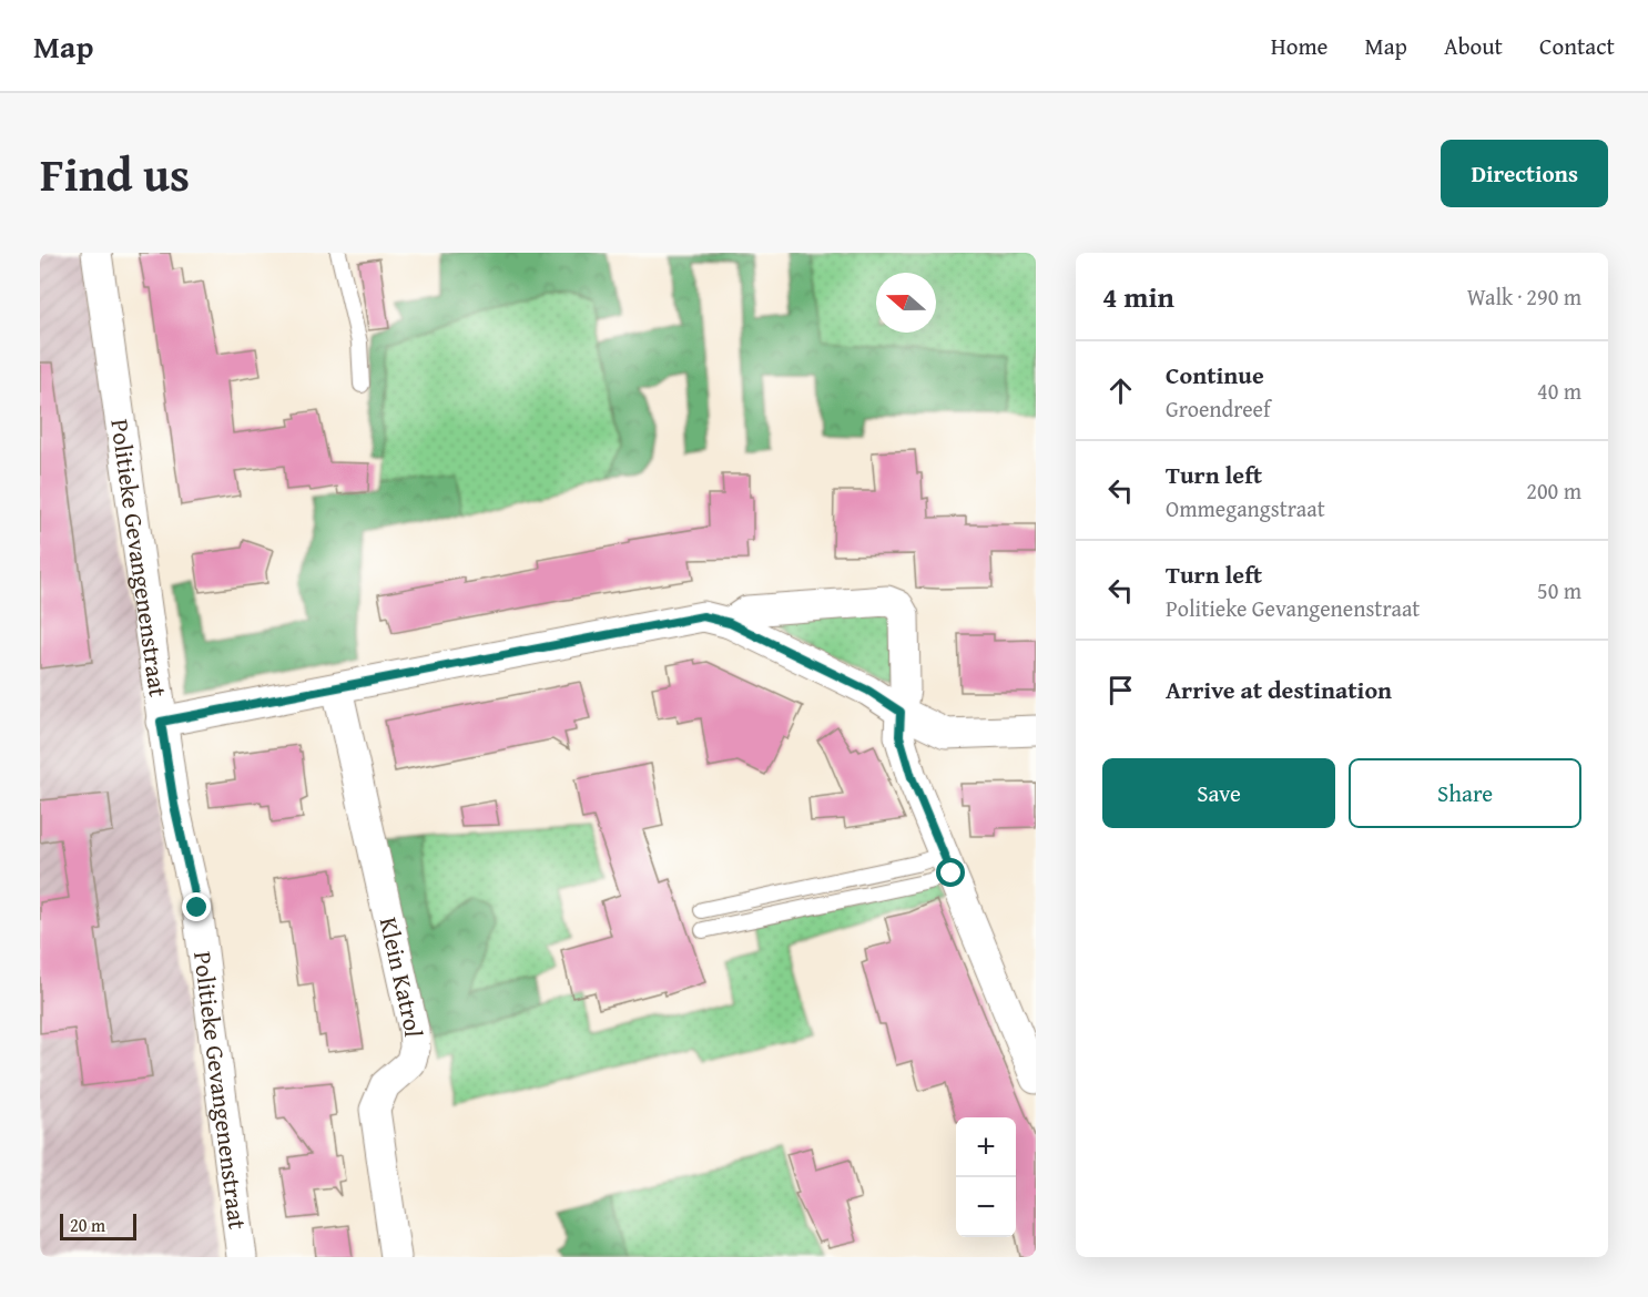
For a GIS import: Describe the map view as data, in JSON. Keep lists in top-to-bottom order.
{
  "streets": {
    "street": ["Politieke Gevangenenstraat", "Klein Katrol"]
  },
  "scale_bar": "20 m",
  "north": "left",
  "page": {
    "header": "Map",
    "nav": [
      "Home",
      "Map",
      "About",
      "Contact"
    ],
    "title": "Find us",
    "buttons": [
      "Directions",
      ["Save", "Share"]
    ],
    "heading": ["4 min", "Walk · 290 m"],
    "list": [
      ["Continue", "Groendreef", "40 m"],
      ["Turn left", "Ommegangstraat", "200 m"],
      ["Turn left", "Politieke Gevangenenstraat", "50 m"],
      "Arrive at destination"
    ],
    "map_buttons": ["+", "−"],
    "scale": "20 m"
  }
}
